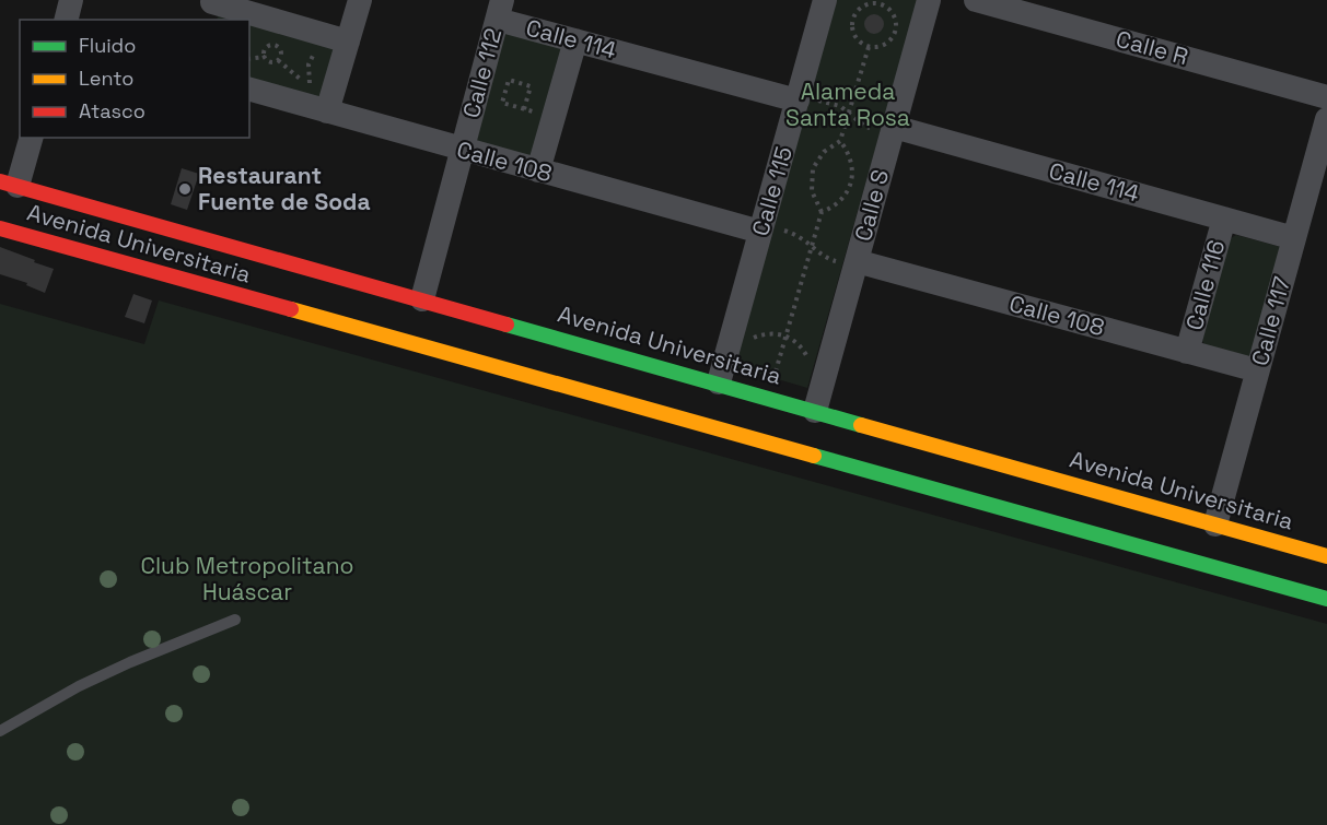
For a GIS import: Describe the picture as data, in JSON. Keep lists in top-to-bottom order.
{
  "streets": {
    "street": [
      "Calle 114",
      "Calle R",
      "Calle 112",
      "Calle 108",
      "Calle 115",
      "Calle S",
      "Avenida Universitaria",
      "Calle 116",
      "Calle 117"
    ]
  },
  "crossings": [
    ["Calle 114", "Calle 112"],
    ["Calle 114", "Calle 115"],
    ["Calle 114", "Calle S"],
    ["Calle 114", "Calle 116"],
    ["Calle 114", "Calle 117"],
    ["Calle 112", "Calle 108"],
    ["Calle 112", "Avenida Universitaria"],
    ["Calle 108", "Calle 115"],
    ["Calle 108", "Calle S"],
    ["Calle 108", "Calle 116"],
    ["Calle 108", "Calle 117"],
    ["Calle 115", "Avenida Universitaria"],
    ["Calle S", "Avenida Universitaria"],
    ["Avenida Universitaria", "Calle 117"]
  ],
  "parks": ["Alameda Santa Rosa", "Club Metropolitano Huáscar"],
  "places": ["Restaurant Fuente de Soda"],
  "legend": ["Fluido", "Lento", "Atasco"]
}
